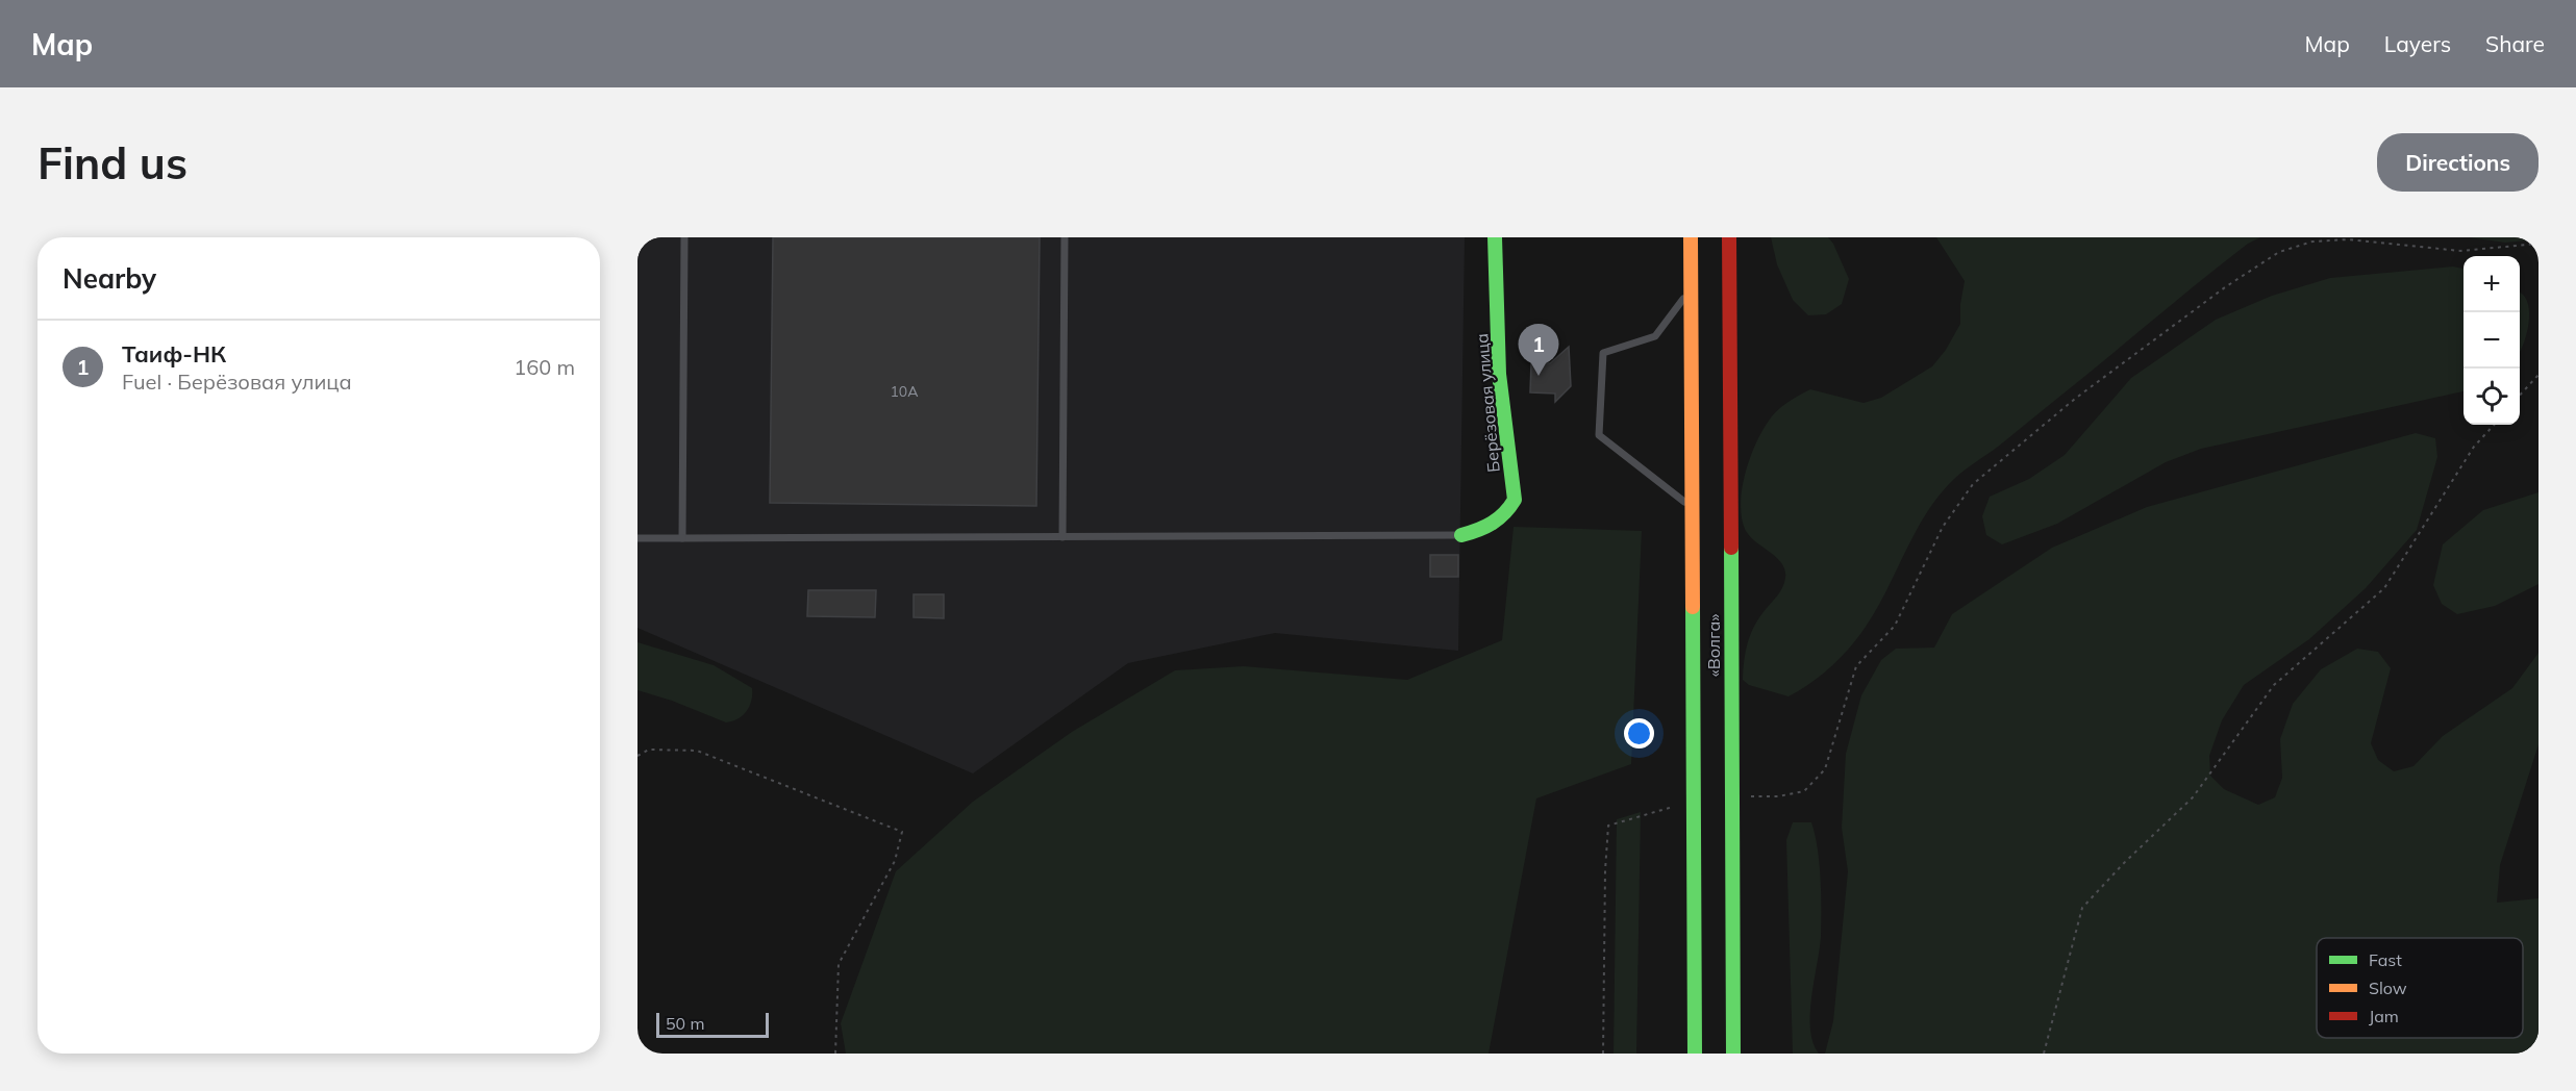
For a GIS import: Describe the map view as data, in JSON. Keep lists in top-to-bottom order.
{
  "streets": {
    "main road": ["Берёзовая улица", "«Волга»"]
  },
  "house_numbers": ["10А"],
  "legend": ["Fast", "Slow", "Jam"],
  "scale_bar": "50 m",
  "page": {
    "header": "Map",
    "nav": ["Map", "Layers", "Share"],
    "buttons": "Directions",
    "title": "Find us",
    "heading": "Nearby",
    "map_buttons": ["+", "−"],
    "list": [
      {
        "mark": "1",
        "name": "Таиф-НК",
        "note": "Fuel · Берёзовая улица",
        "value": "160 m"
      }
    ],
    "pins": "1",
    "scale": "50 m"
  }
}
